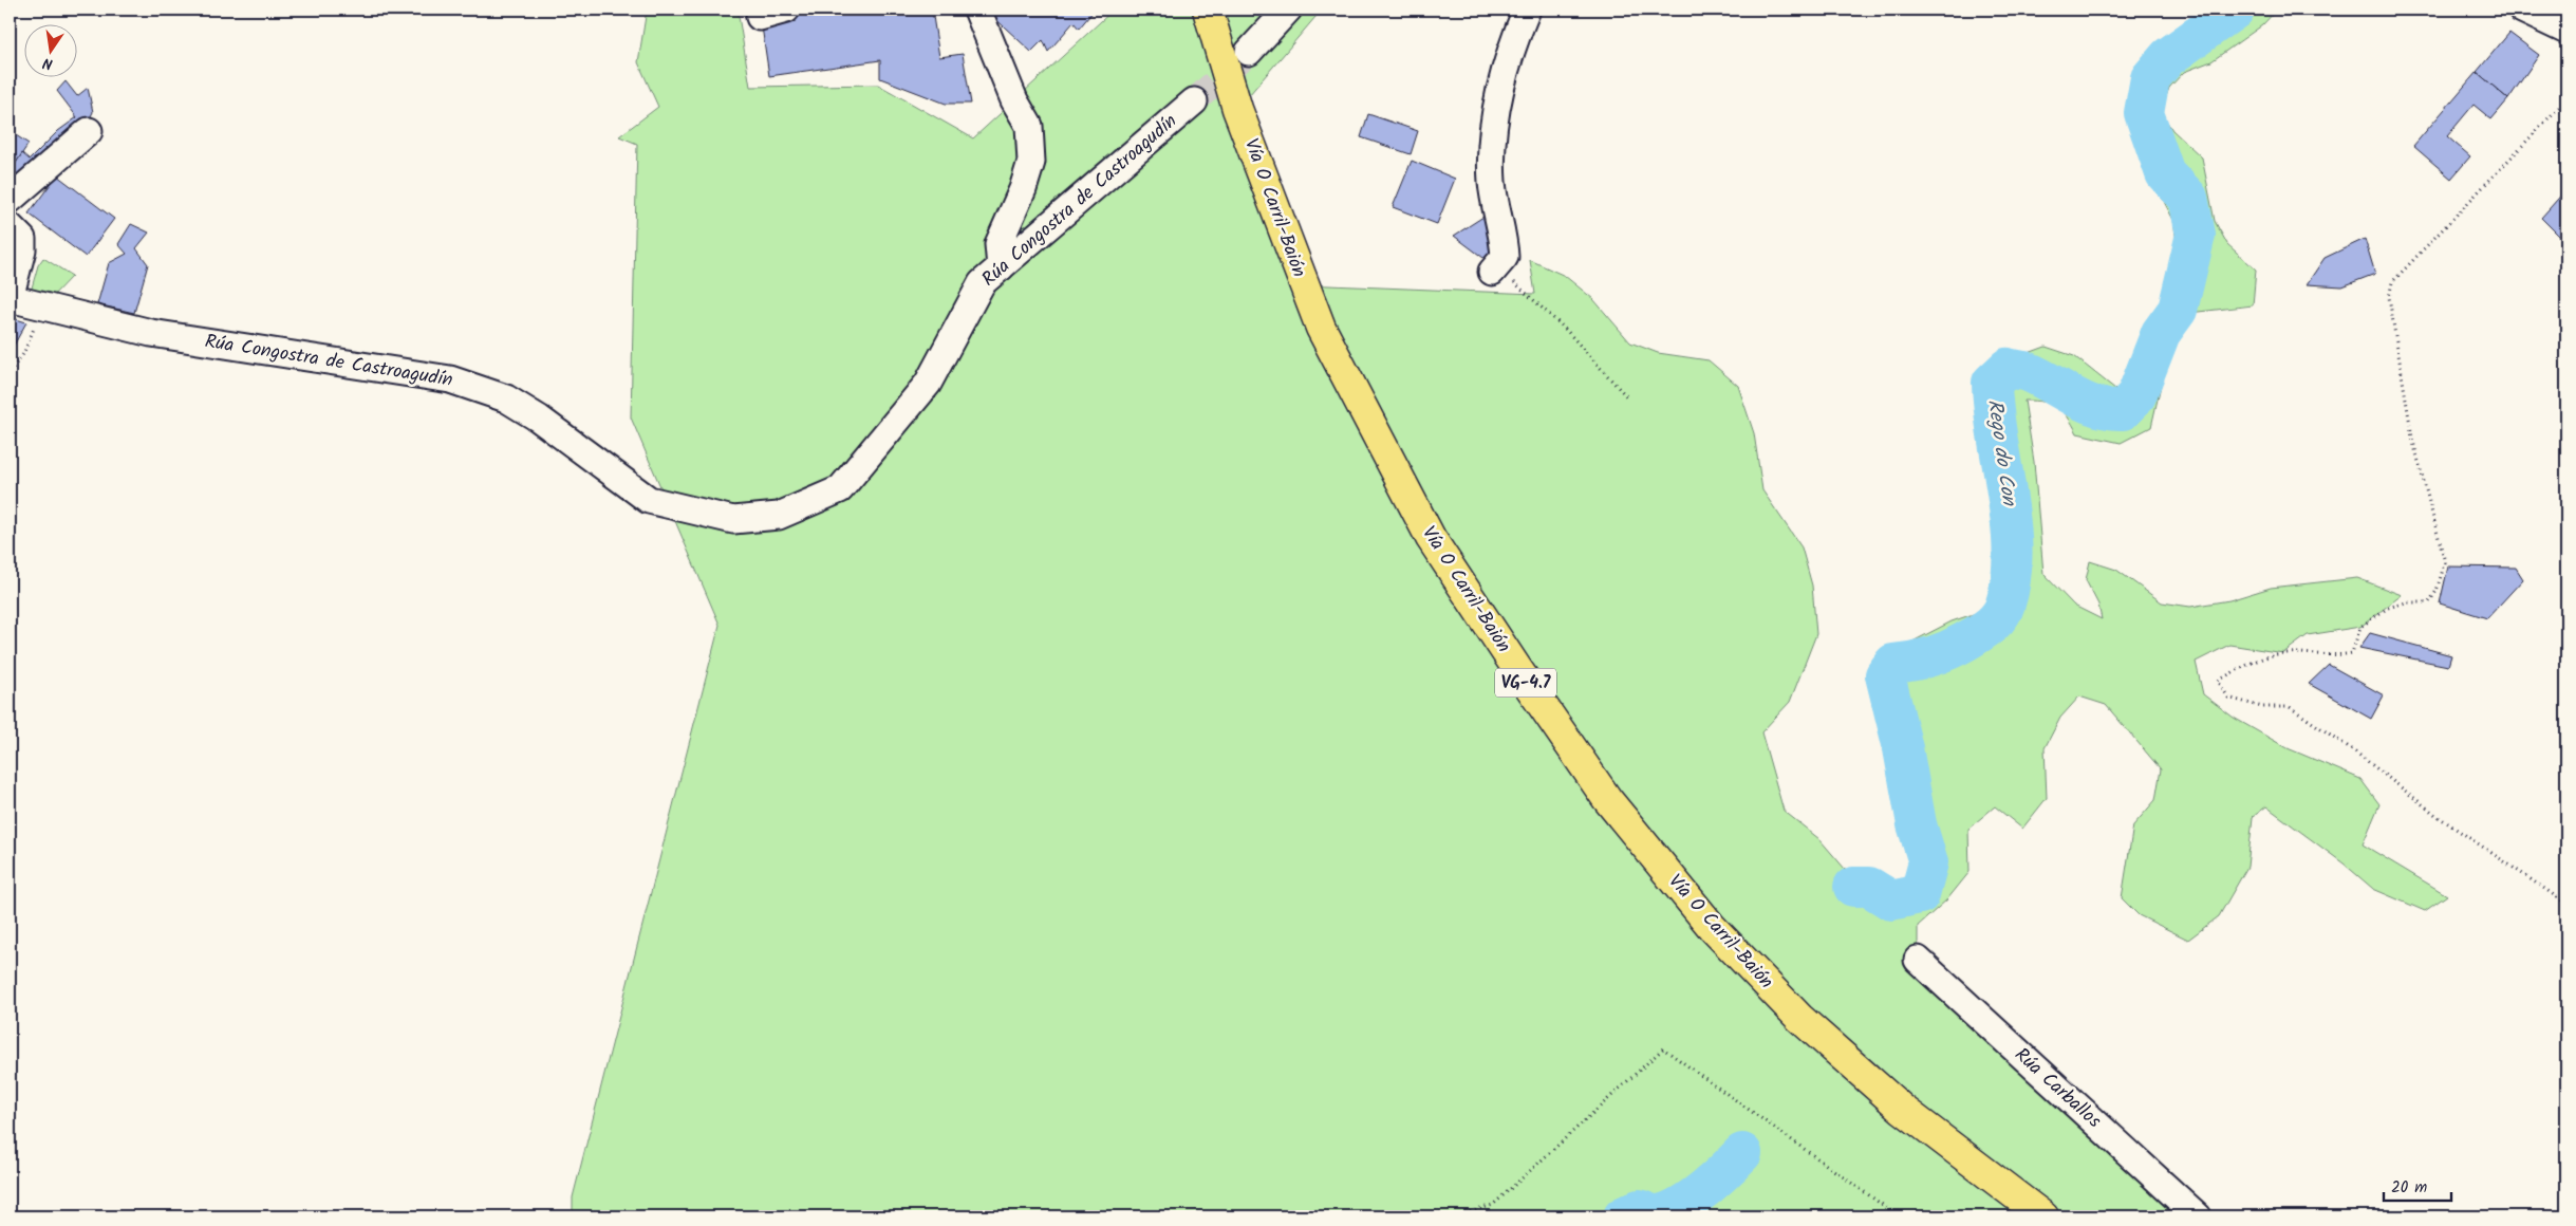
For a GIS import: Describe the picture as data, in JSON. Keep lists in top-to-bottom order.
{
  "streets": {
    "highway": ["Vía O Carril-Baión", "VG-4.7"],
    "street": ["Rúa Congostra de Castroagudín", "Rúa Carballos"]
  },
  "water": ["Rego do Con"],
  "scale_bar": "20 m",
  "north": "bottom"
}
